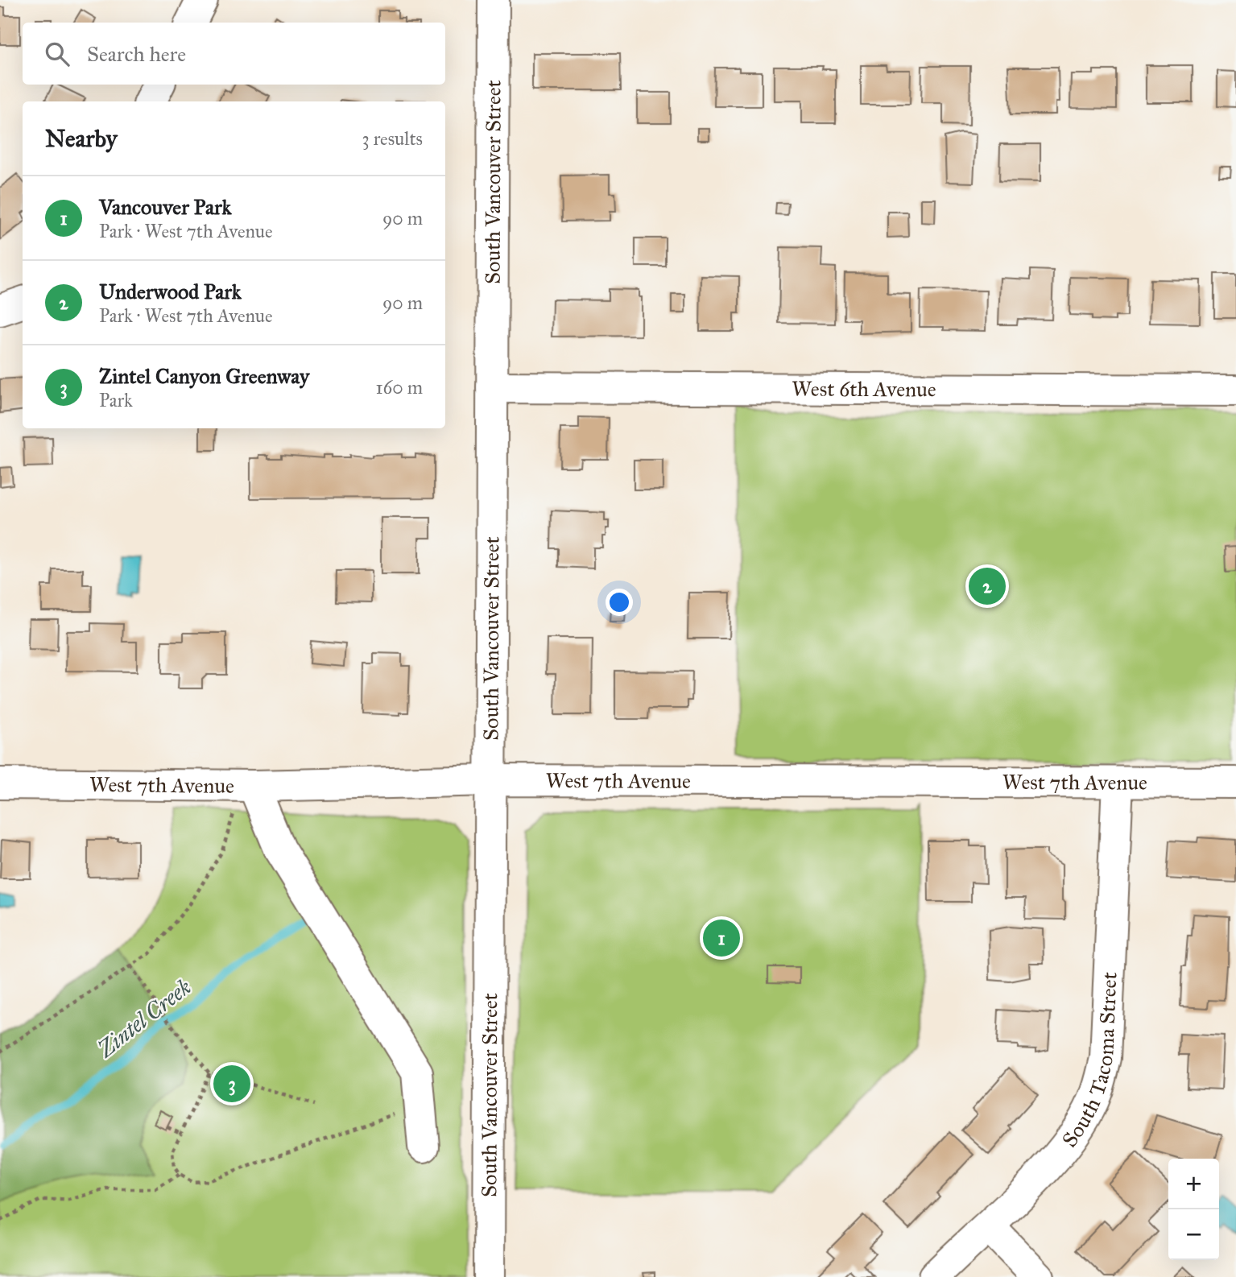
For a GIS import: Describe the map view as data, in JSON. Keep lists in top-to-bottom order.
{
  "streets": {
    "street": [
      "South Vancouver Street",
      "West 6th Avenue",
      "West 7th Avenue",
      "South Tacoma Street"
    ]
  },
  "crossings": [
    ["South Vancouver Street", "West 6th Avenue"],
    ["South Vancouver Street", "West 7th Avenue"],
    ["West 7th Avenue", "South Tacoma Street"]
  ],
  "water": ["Zintel Creek"],
  "page": {
    "search": "Search here",
    "heading": ["Nearby", "3 results"],
    "list": [
      {
        "mark": "1",
        "name": "Vancouver Park",
        "note": "Park · West 7th Avenue",
        "value": "90 m"
      },
      {
        "mark": "2",
        "name": "Underwood Park",
        "note": "Park · West 7th Avenue",
        "value": "90 m"
      },
      {
        "mark": "3",
        "name": "Zintel Canyon Greenway",
        "note": "Park",
        "value": "160 m"
      }
    ],
    "pins": ["2", "1", "3"],
    "map_buttons": ["+", "−"]
  }
}
